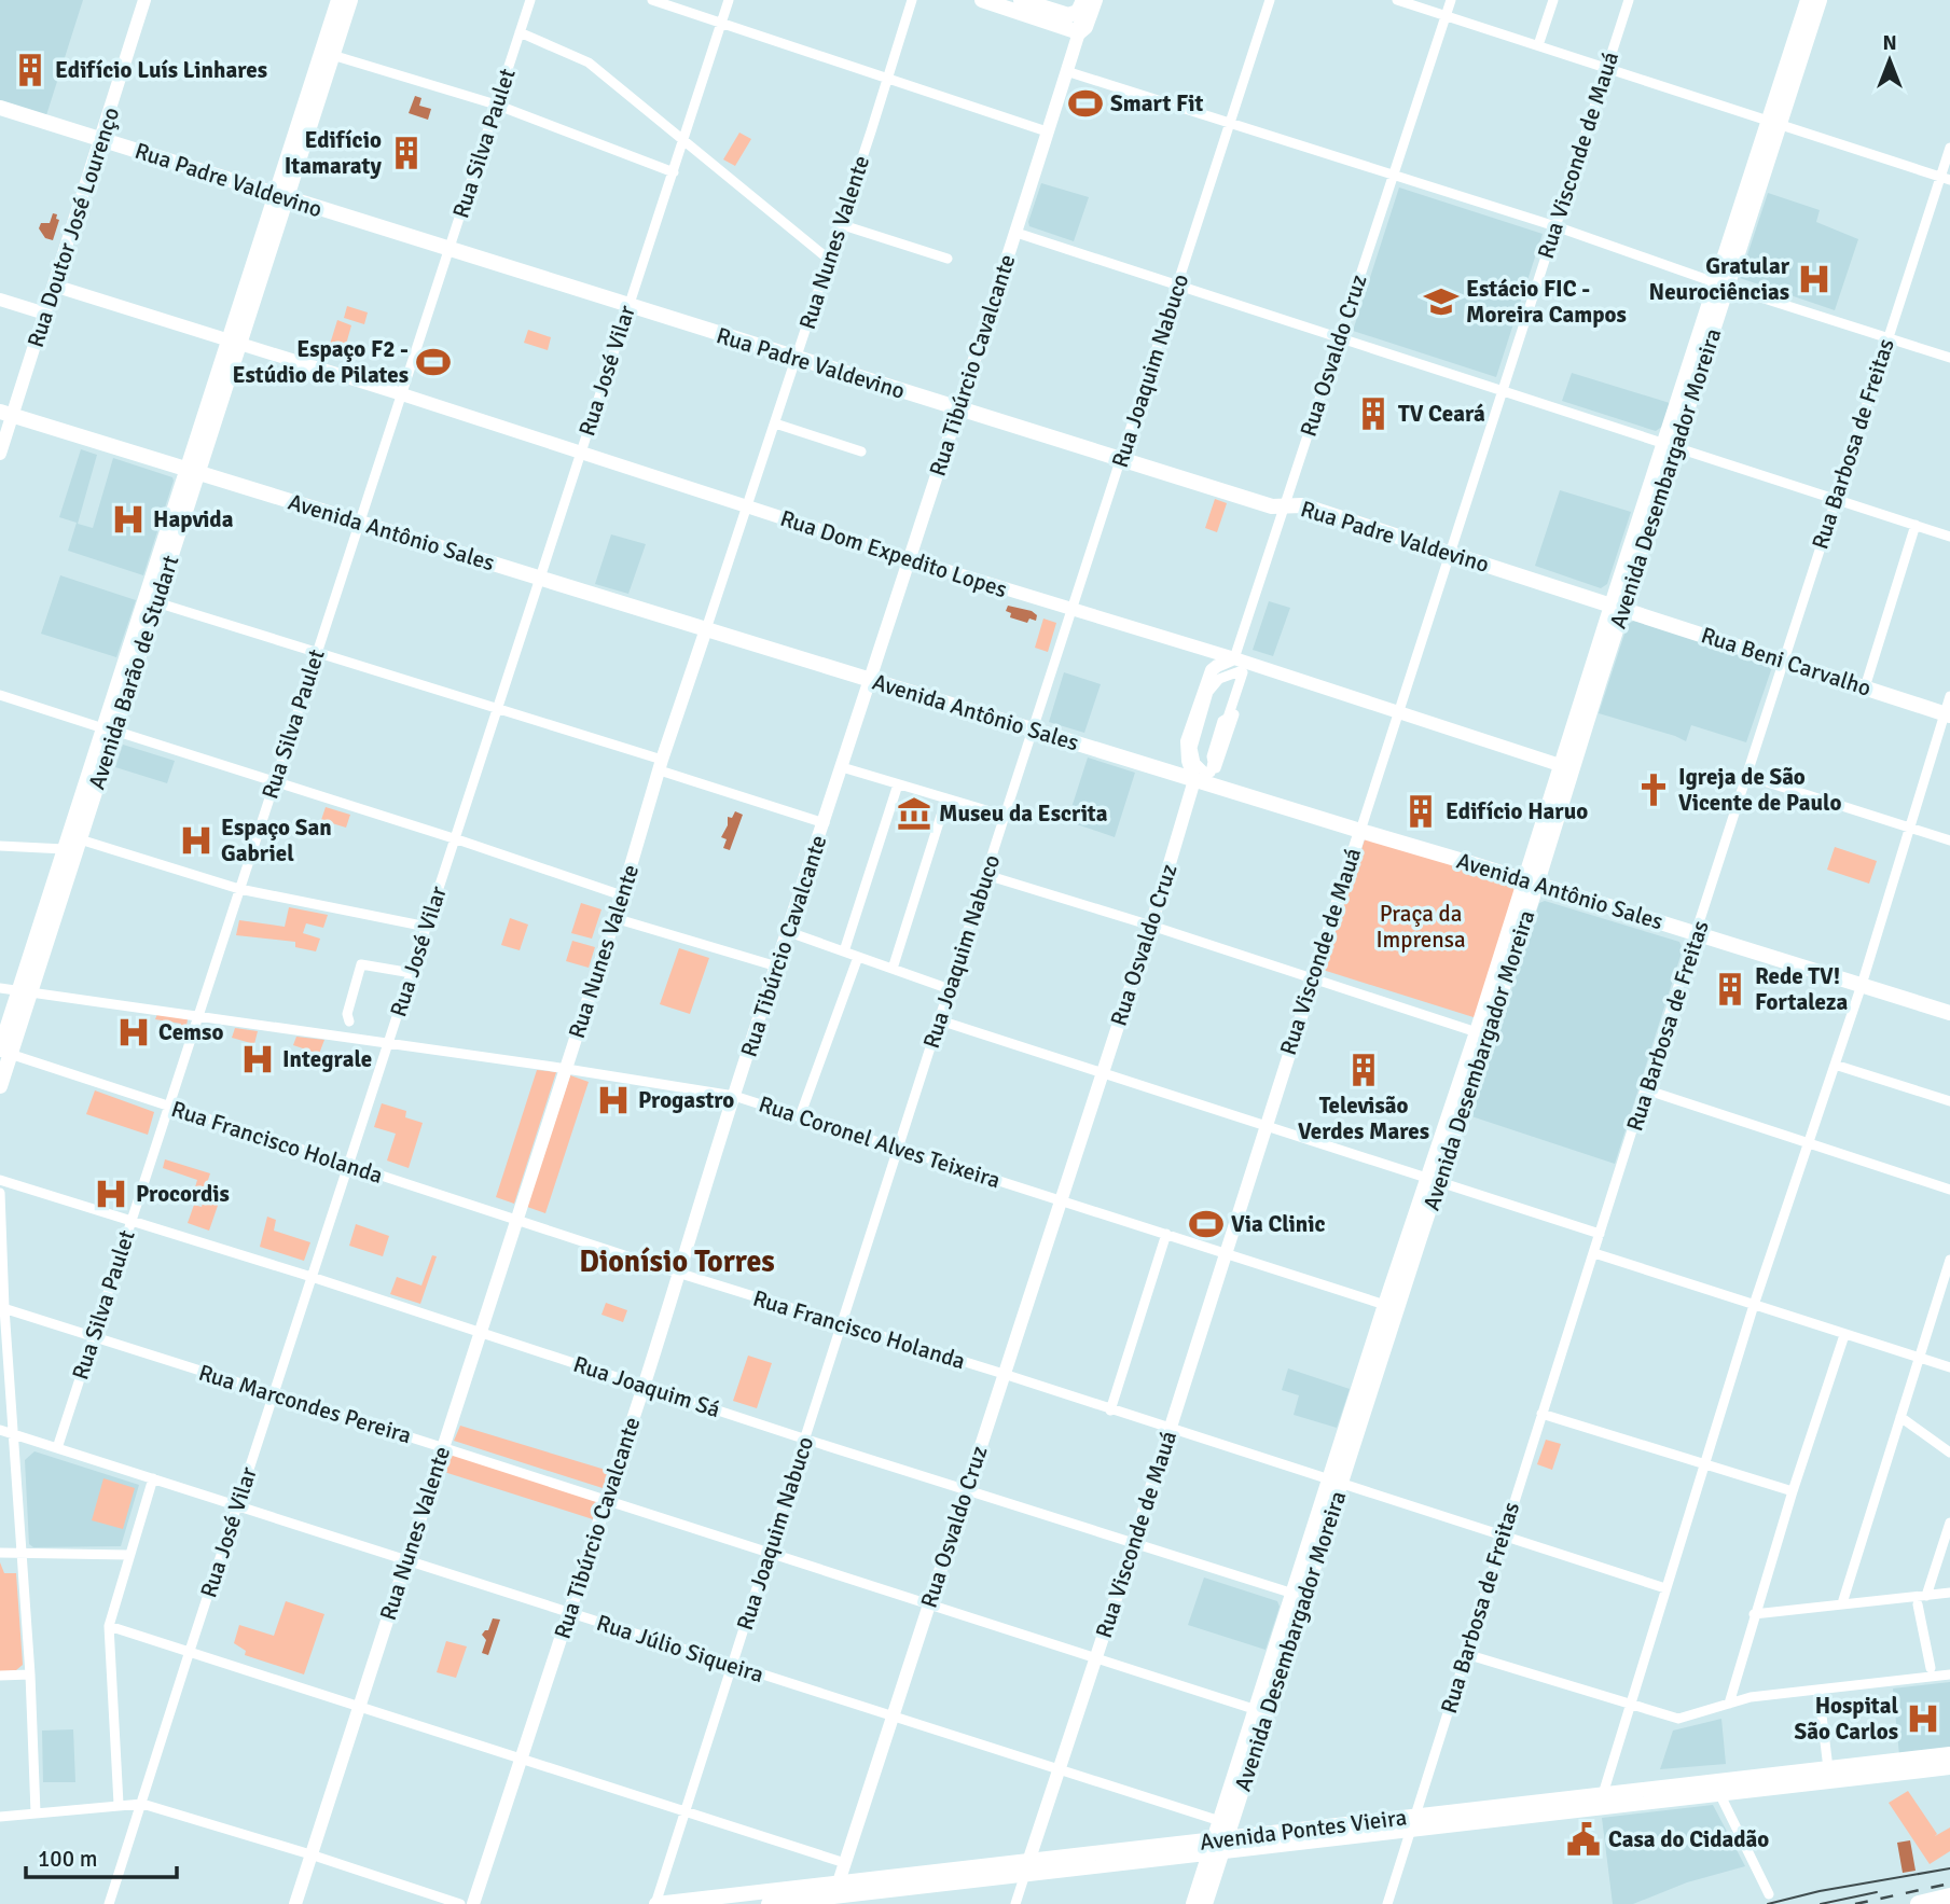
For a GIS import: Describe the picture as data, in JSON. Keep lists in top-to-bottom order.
{
  "streets": {
    "main road": [
      "Rua Padre Valdevino",
      "Rua Tibúrcio Cavalcante",
      "Avenida Desembargador Moreira",
      "Avenida Antônio Sales",
      "Rua Beni Carvalho",
      "Avenida Barão de Studart",
      "Avenida Pontes Vieira"
    ],
    "street": [
      "Rua Silva Paulet",
      "Rua Visconde de Mauá",
      "Rua Doutor José Lourenço",
      "Rua Nunes Valente",
      "Rua Osvaldo Cruz",
      "Rua José Vilar",
      "Rua Joaquim Nabuco",
      "Rua Barbosa de Freitas",
      "Rua Dom Expedito Lopes",
      "Rua Francisco Holanda",
      "Rua Coronel Alves Teixeira",
      "Rua Joaquim Sá",
      "Rua Marcondes Pereira",
      "Rua Júlio Siqueira"
    ]
  },
  "crossings": [
    ["Rua Silva Paulet", "Rua Padre Valdevino"],
    ["Rua Silva Paulet", "Avenida Antônio Sales"],
    ["Rua Silva Paulet", "Rua Dom Expedito Lopes"],
    ["Rua Silva Paulet", "Rua Francisco Holanda"],
    ["Rua Silva Paulet", "Rua Coronel Alves Teixeira"],
    ["Rua Silva Paulet", "Rua Joaquim Sá"],
    ["Rua Silva Paulet", "Rua Marcondes Pereira"],
    ["Rua Silva Paulet", "Rua Júlio Siqueira"],
    ["Rua Visconde de Mauá", "Rua Padre Valdevino"],
    ["Rua Visconde de Mauá", "Avenida Antônio Sales"],
    ["Rua Visconde de Mauá", "Rua Dom Expedito Lopes"],
    ["Rua Visconde de Mauá", "Rua Francisco Holanda"],
    ["Rua Visconde de Mauá", "Rua Coronel Alves Teixeira"],
    ["Rua Visconde de Mauá", "Rua Joaquim Sá"],
    ["Rua Visconde de Mauá", "Rua Marcondes Pereira"],
    ["Rua Visconde de Mauá", "Rua Júlio Siqueira"],
    ["Rua Visconde de Mauá", "Avenida Pontes Vieira"],
    ["Rua Padre Valdevino", "Rua Doutor José Lourenço"],
    ["Rua Padre Valdevino", "Rua Nunes Valente"],
    ["Rua Padre Valdevino", "Rua Osvaldo Cruz"],
    ["Rua Padre Valdevino", "Rua Tibúrcio Cavalcante"],
    ["Rua Padre Valdevino", "Rua José Vilar"],
    ["Rua Padre Valdevino", "Rua Joaquim Nabuco"],
    ["Rua Padre Valdevino", "Avenida Desembargador Moreira"],
    ["Rua Padre Valdevino", "Rua Beni Carvalho"],
    ["Rua Padre Valdevino", "Avenida Barão de Studart"],
    ["Rua Doutor José Lourenço", "Avenida Antônio Sales"],
    ["Rua Doutor José Lourenço", "Rua Dom Expedito Lopes"],
    ["Rua Nunes Valente", "Avenida Antônio Sales"],
    ["Rua Nunes Valente", "Rua Dom Expedito Lopes"],
    ["Rua Nunes Valente", "Rua Francisco Holanda"],
    ["Rua Nunes Valente", "Rua Coronel Alves Teixeira"],
    ["Rua Nunes Valente", "Rua Joaquim Sá"],
    ["Rua Nunes Valente", "Rua Marcondes Pereira"],
    ["Rua Nunes Valente", "Rua Júlio Siqueira"],
    ["Rua Osvaldo Cruz", "Avenida Antônio Sales"],
    ["Rua Osvaldo Cruz", "Rua Dom Expedito Lopes"],
    ["Rua Osvaldo Cruz", "Rua Francisco Holanda"],
    ["Rua Osvaldo Cruz", "Rua Coronel Alves Teixeira"],
    ["Rua Osvaldo Cruz", "Rua Joaquim Sá"],
    ["Rua Osvaldo Cruz", "Rua Marcondes Pereira"],
    ["Rua Osvaldo Cruz", "Rua Júlio Siqueira"],
    ["Rua Osvaldo Cruz", "Avenida Pontes Vieira"],
    ["Rua Tibúrcio Cavalcante", "Avenida Antônio Sales"],
    ["Rua Tibúrcio Cavalcante", "Rua Dom Expedito Lopes"],
    ["Rua Tibúrcio Cavalcante", "Rua Francisco Holanda"],
    ["Rua Tibúrcio Cavalcante", "Rua Coronel Alves Teixeira"],
    ["Rua Tibúrcio Cavalcante", "Rua Joaquim Sá"],
    ["Rua Tibúrcio Cavalcante", "Rua Marcondes Pereira"],
    ["Rua Tibúrcio Cavalcante", "Rua Júlio Siqueira"],
    ["Rua José Vilar", "Avenida Antônio Sales"],
    ["Rua José Vilar", "Rua Dom Expedito Lopes"],
    ["Rua José Vilar", "Rua Francisco Holanda"],
    ["Rua José Vilar", "Rua Coronel Alves Teixeira"],
    ["Rua José Vilar", "Rua Joaquim Sá"],
    ["Rua José Vilar", "Rua Marcondes Pereira"],
    ["Rua José Vilar", "Rua Júlio Siqueira"],
    ["Rua Joaquim Nabuco", "Avenida Antônio Sales"],
    ["Rua Joaquim Nabuco", "Rua Dom Expedito Lopes"],
    ["Rua Joaquim Nabuco", "Rua Francisco Holanda"],
    ["Rua Joaquim Nabuco", "Rua Coronel Alves Teixeira"],
    ["Rua Joaquim Nabuco", "Rua Joaquim Sá"],
    ["Rua Joaquim Nabuco", "Rua Marcondes Pereira"],
    ["Rua Joaquim Nabuco", "Rua Júlio Siqueira"],
    ["Rua Joaquim Nabuco", "Avenida Pontes Vieira"],
    ["Rua Barbosa de Freitas", "Avenida Antônio Sales"],
    ["Rua Barbosa de Freitas", "Rua Beni Carvalho"],
    ["Rua Barbosa de Freitas", "Rua Francisco Holanda"],
    ["Rua Barbosa de Freitas", "Avenida Pontes Vieira"],
    ["Avenida Desembargador Moreira", "Avenida Antônio Sales"],
    ["Avenida Desembargador Moreira", "Rua Dom Expedito Lopes"],
    ["Avenida Desembargador Moreira", "Rua Beni Carvalho"],
    ["Avenida Desembargador Moreira", "Rua Francisco Holanda"],
    ["Avenida Desembargador Moreira", "Rua Coronel Alves Teixeira"],
    ["Avenida Desembargador Moreira", "Rua Joaquim Sá"],
    ["Avenida Desembargador Moreira", "Rua Marcondes Pereira"],
    ["Avenida Desembargador Moreira", "Rua Júlio Siqueira"],
    ["Avenida Desembargador Moreira", "Avenida Pontes Vieira"],
    ["Avenida Antônio Sales", "Avenida Barão de Studart"],
    ["Rua Dom Expedito Lopes", "Avenida Barão de Studart"],
    ["Avenida Barão de Studart", "Rua Francisco Holanda"],
    ["Avenida Barão de Studart", "Rua Coronel Alves Teixeira"],
    ["Rua Júlio Siqueira", "Avenida Pontes Vieira"]
  ],
  "districts": ["Dionísio Torres"],
  "parks": ["Praça da Imprensa"],
  "places": {
    "building": [
      "Edifício Luís Linhares",
      "Edifício Itamaraty",
      "TV Ceará",
      "Edifício Haruo",
      "Rede TV! Fortaleza",
      "Televisão Verdes Mares"
    ],
    "sports": ["Smart Fit", "Espaço F2 - Estúdio de Pilates", "Via Clinic"],
    "hospital": [
      "Gratular Neurociências",
      "Hapvida",
      "Espaço San Gabriel",
      "Cemso",
      "Integrale",
      "Progastro",
      "Procordis",
      "Hospital São Carlos"
    ],
    "school or university": ["Estácio FIC - Moreira Campos"],
    "church": ["Igreja de São Vicente de Paulo"],
    "museum": ["Museu da Escrita"],
    "public building": ["Casa do Cidadão"]
  },
  "scale_bar": "100 m",
  "north": "top"
}
